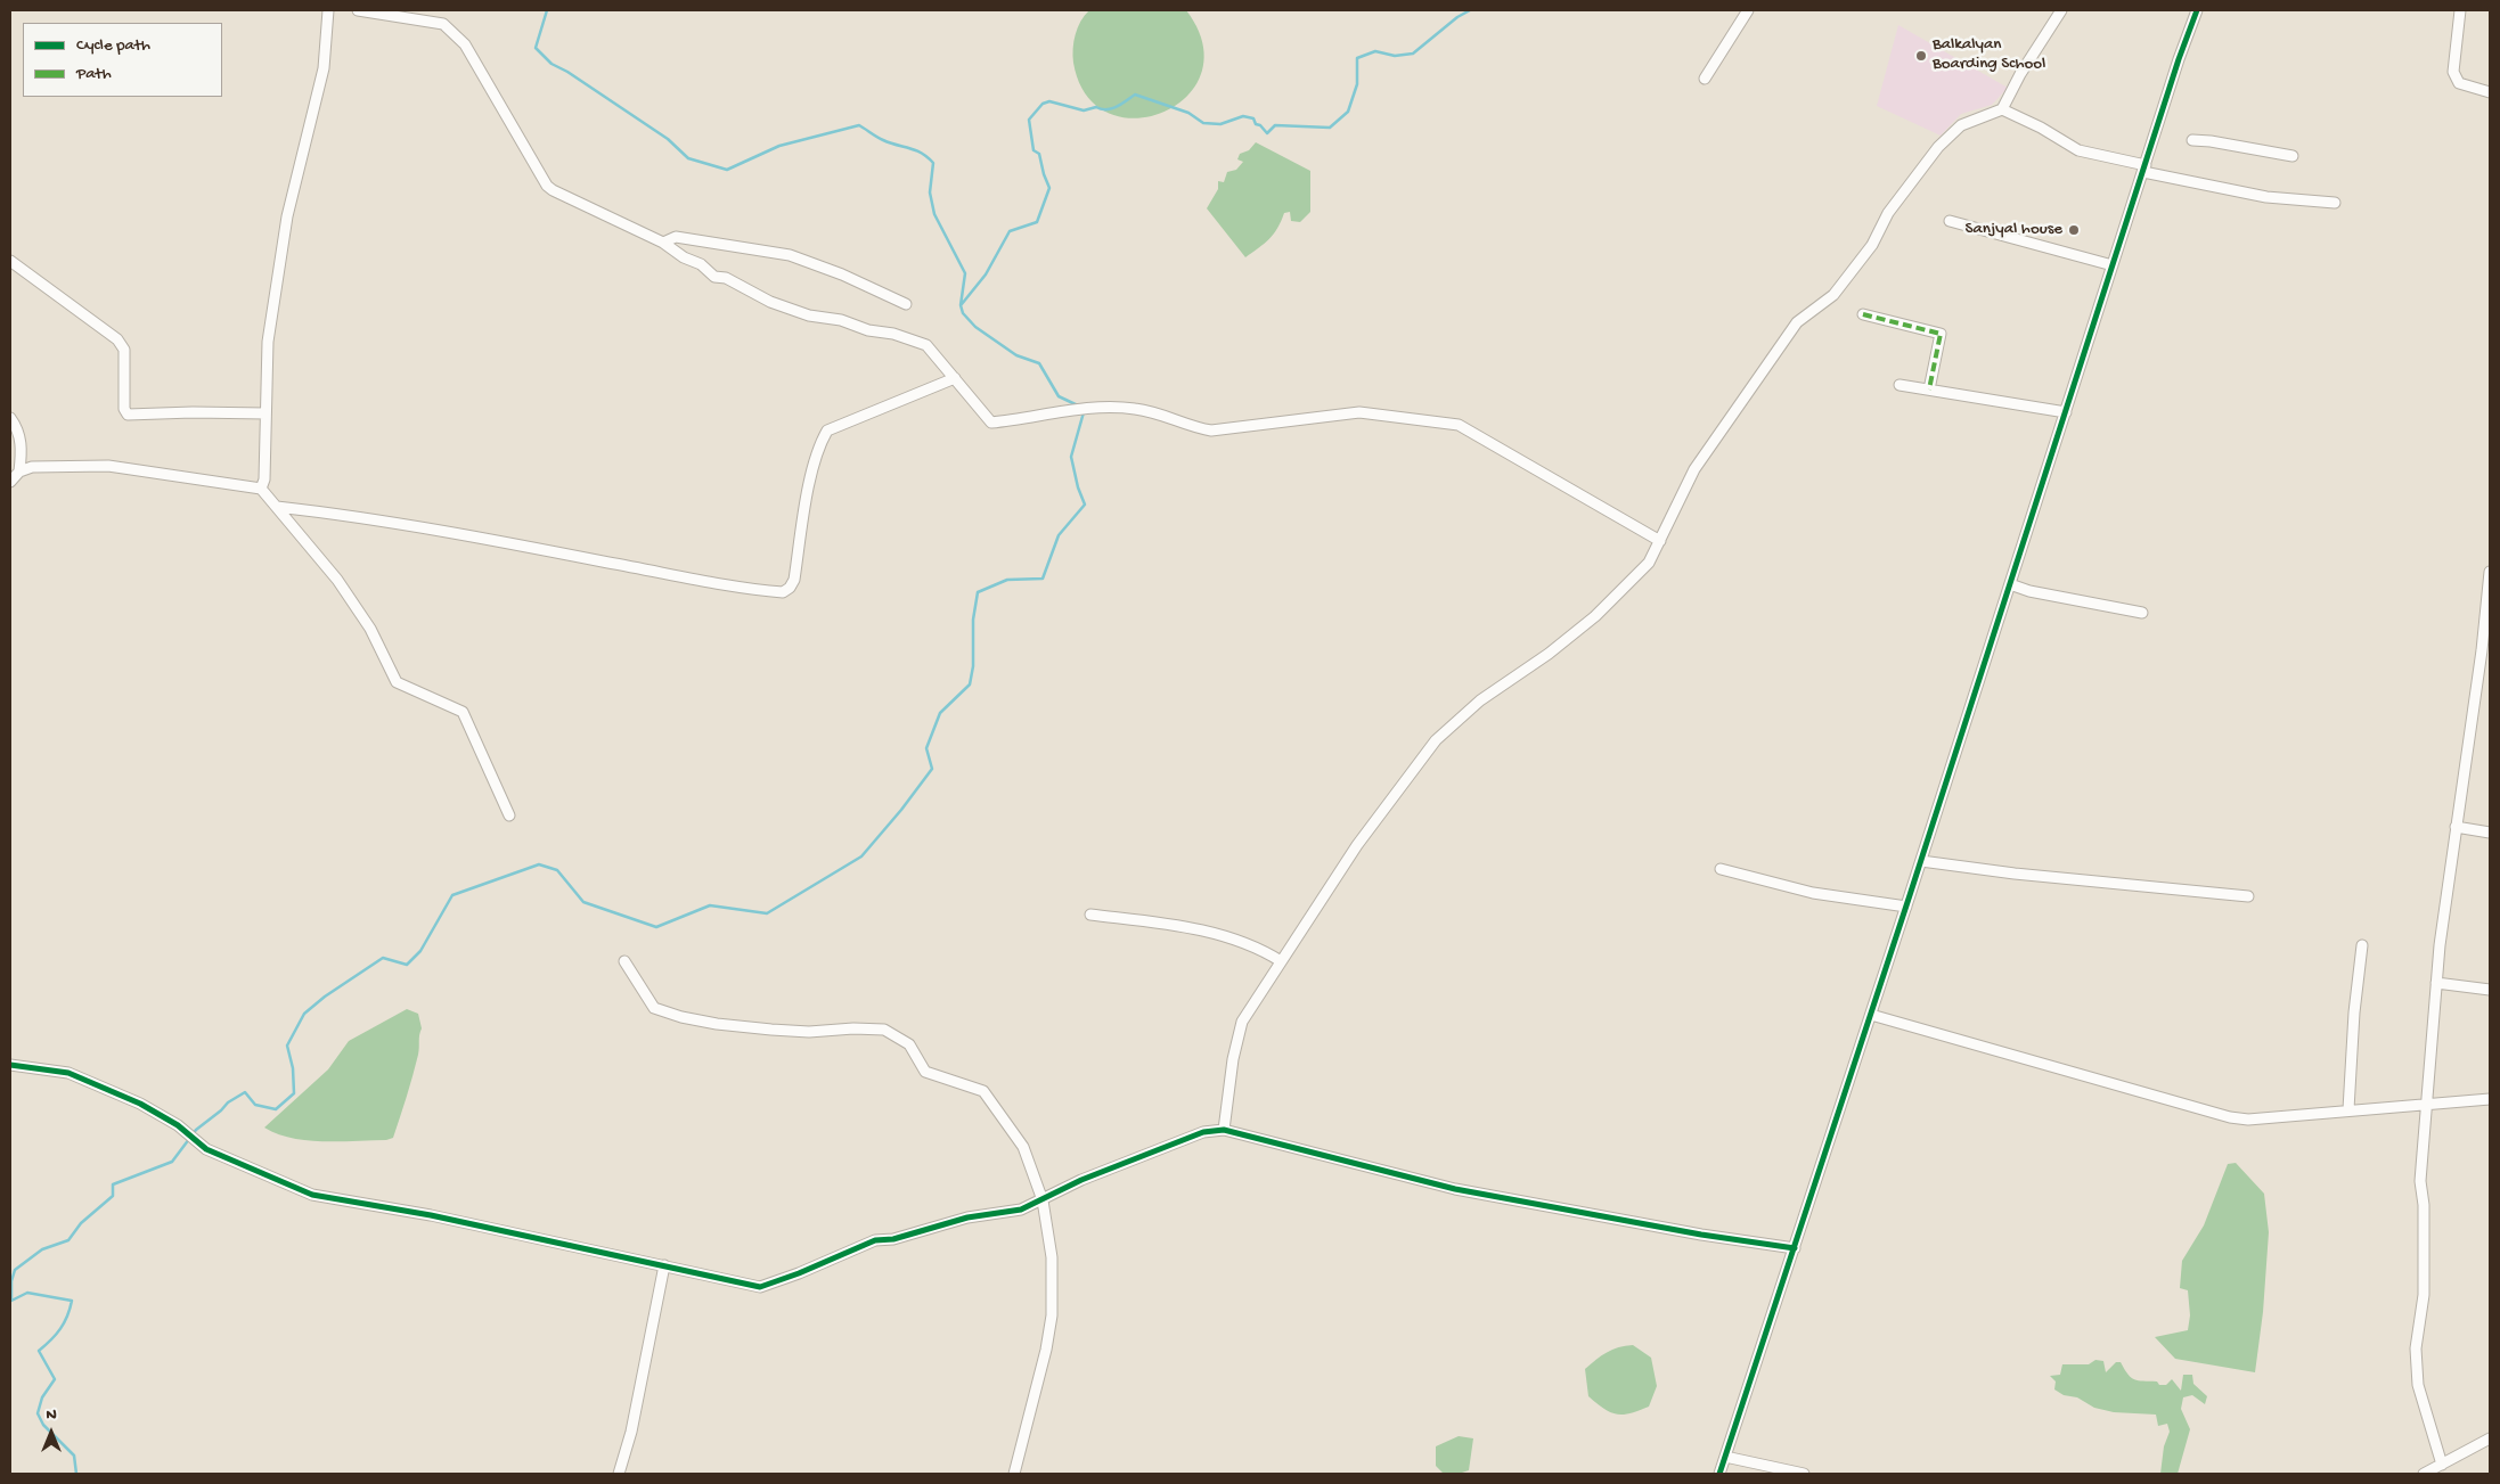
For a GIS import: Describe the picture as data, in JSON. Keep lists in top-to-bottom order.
{
  "places": ["Balkalyan Boarding School", "Sanjyal house"],
  "legend": ["Cycle path", "Path"],
  "north": "top"
}
